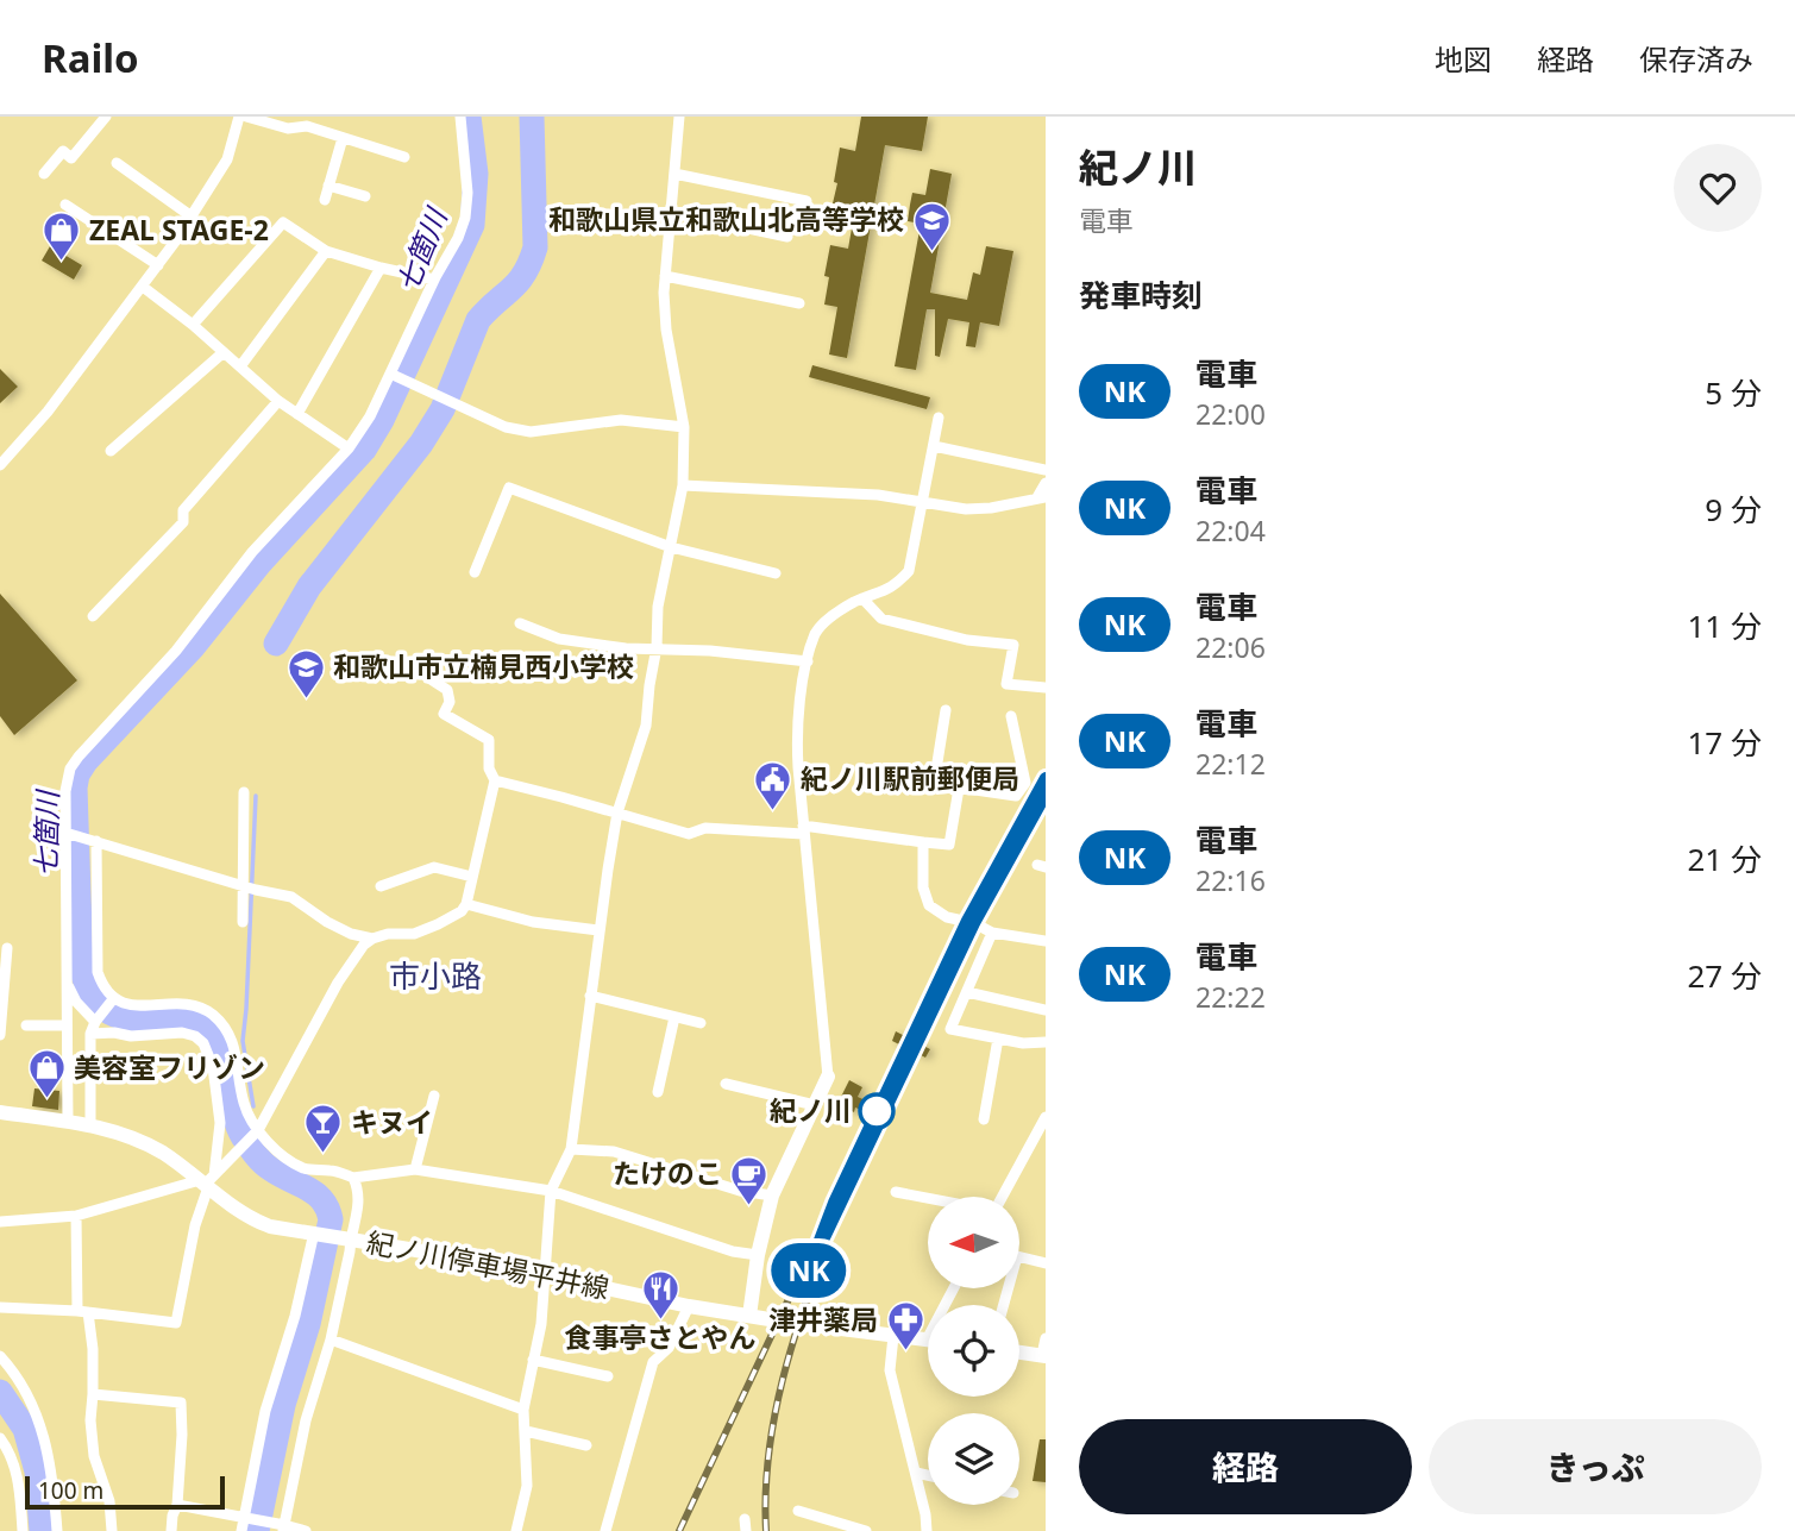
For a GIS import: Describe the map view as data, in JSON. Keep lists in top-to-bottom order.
{
  "streets": {
    "main road": ["紀ノ川停車場平井線"]
  },
  "districts": ["市小路"],
  "water": ["七箇川"],
  "places": {
    "school or university": ["和歌山県立和歌山北高等学校", "和歌山市立楠見西小学校"],
    "shop": ["ZEAL STAGE-2", "美容室フリゾン"],
    "public building": ["紀ノ川駅前郵便局"],
    "other": ["紀ノ川"],
    "bar": ["キヌイ"],
    "cafe": ["たけのこ"],
    "restaurant": ["食事亭さとやん"],
    "pharmacy": ["津井薬局"]
  },
  "scale_bar": "100 m",
  "north": "left",
  "page": {
    "header": "Railo",
    "nav": ["地図", "経路", "保存済み"],
    "on_map": "NK",
    "heading": [
      ["紀ノ川", "電車"],
      "発車時刻"
    ],
    "list": [
      {
        "mark": "NK",
        "name": "電車",
        "note": "22:00",
        "value": "5 分"
      },
      {
        "mark": "NK",
        "name": "電車",
        "note": "22:04",
        "value": "9 分"
      },
      {
        "mark": "NK",
        "name": "電車",
        "note": "22:06",
        "value": "11 分"
      },
      {
        "mark": "NK",
        "name": "電車",
        "note": "22:12",
        "value": "17 分"
      },
      {
        "mark": "NK",
        "name": "電車",
        "note": "22:16",
        "value": "21 分"
      },
      {
        "mark": "NK",
        "name": "電車",
        "note": "22:22",
        "value": "27 分"
      }
    ],
    "buttons": ["経路", "きっぷ"],
    "scale": "100 m"
  }
}
